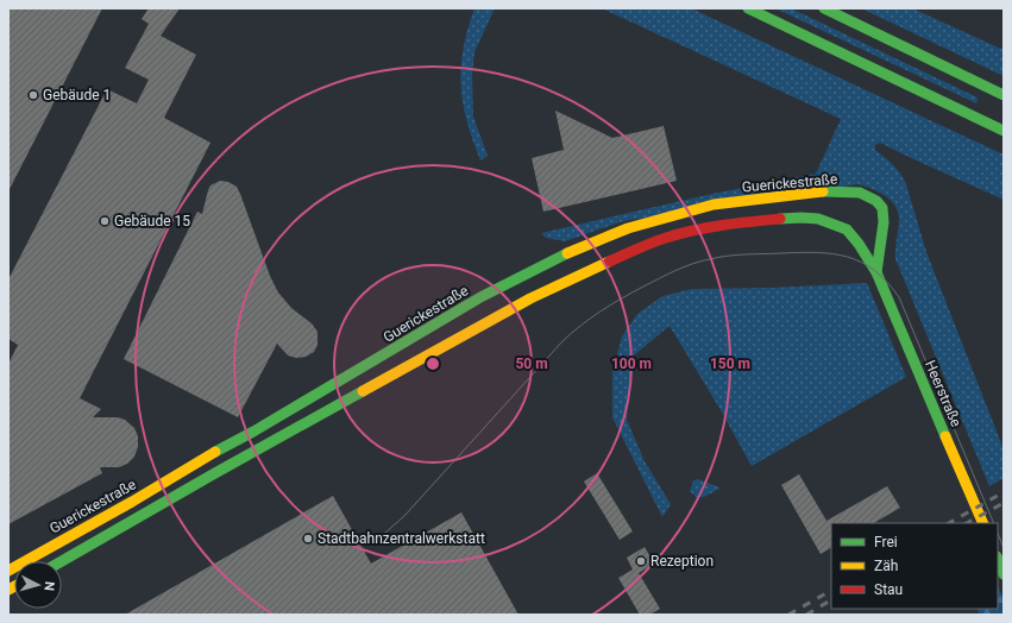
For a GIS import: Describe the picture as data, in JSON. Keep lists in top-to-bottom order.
{
  "streets": {
    "main road": ["Guerickestraße", "Heerstraße"]
  },
  "crossings": [
    ["Guerickestraße", "Heerstraße"]
  ],
  "places": [
    "Gebäude 1",
    "Gebäude 15",
    "Stadtbahnzentralwerkstatt",
    "Rezeption"
  ],
  "legend": ["Frei", "Zäh", "Stau"],
  "north": "right",
  "rings": ["50 m", "100 m", "150 m"]
}
